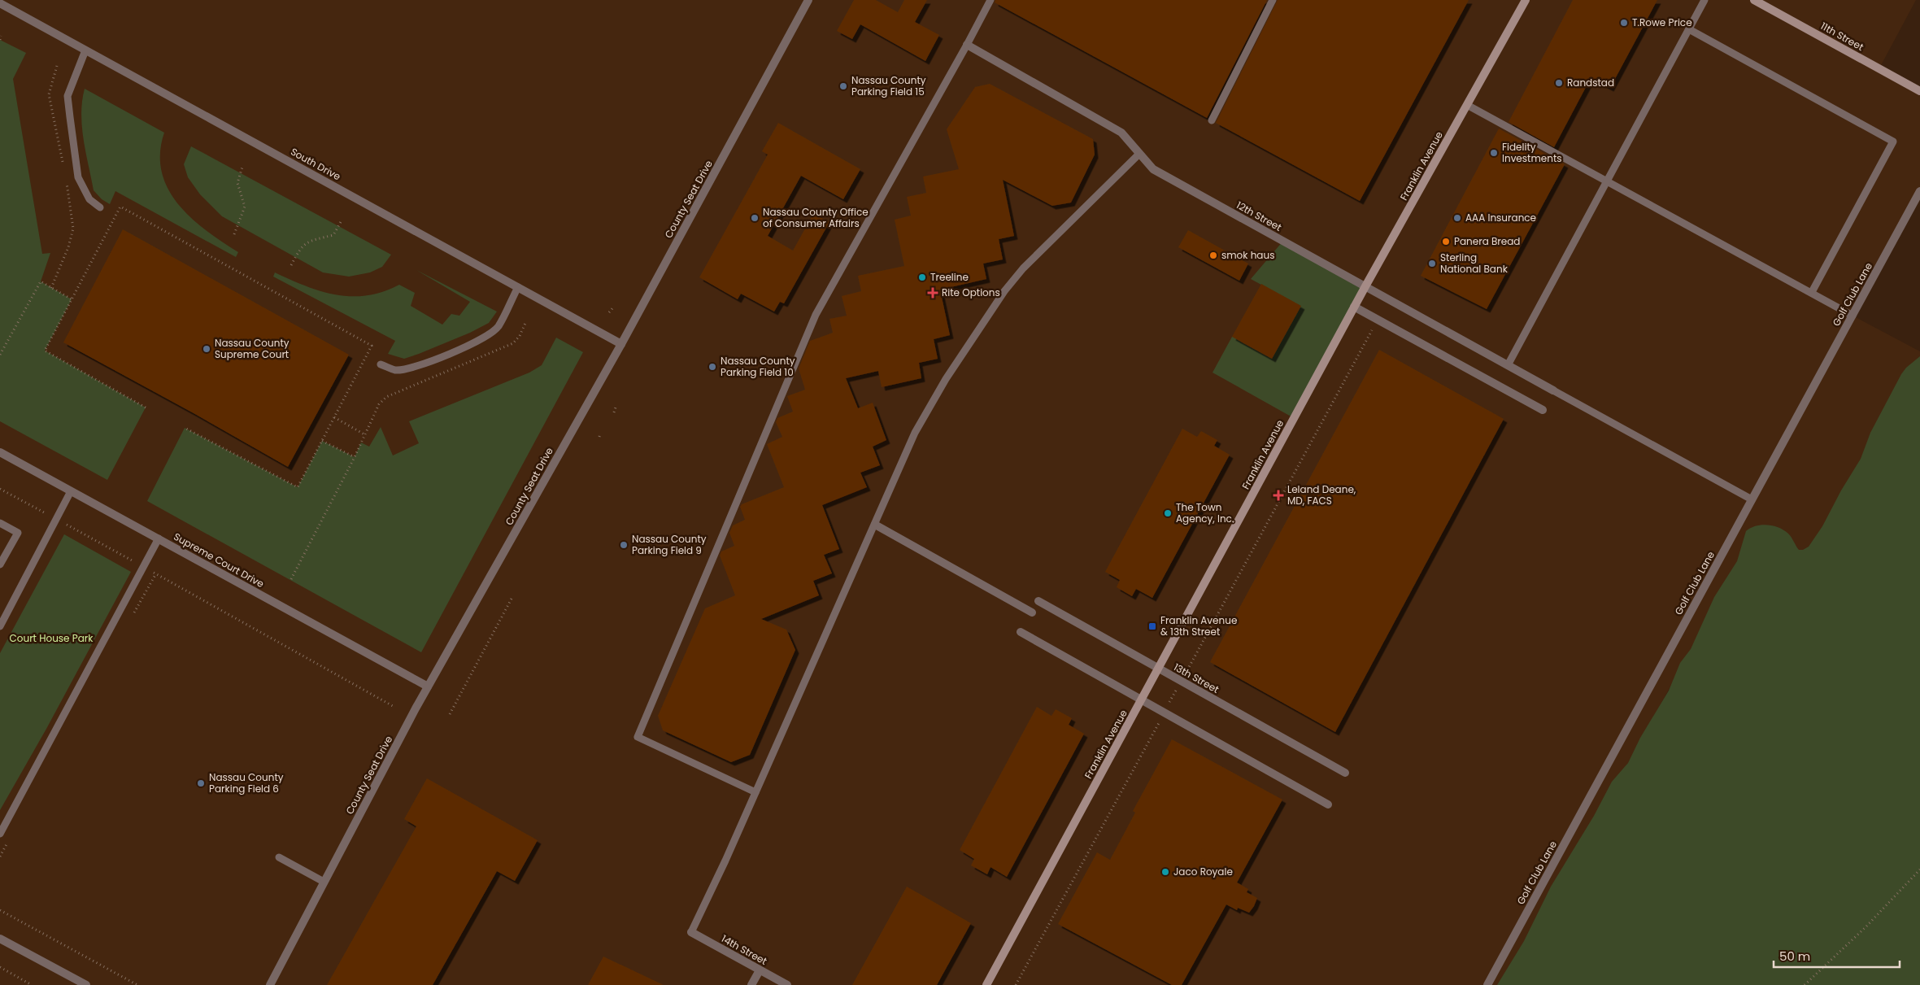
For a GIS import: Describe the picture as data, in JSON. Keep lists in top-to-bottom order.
{
  "streets": {
    "main road": ["11th Street", "Franklin Avenue"],
    "street": [
      "South Drive",
      "County Seat Drive",
      "12th Street",
      "Golf Club Lane",
      "Supreme Court Drive",
      "13th Street",
      "14th Street"
    ]
  },
  "crossings": [
    ["South Drive", "County Seat Drive"],
    ["Franklin Avenue", "12th Street"],
    ["Franklin Avenue", "13th Street"],
    ["County Seat Drive", "Supreme Court Drive"]
  ],
  "parks": ["Court House Park"],
  "places": {
    "other": [
      "T.Rowe Price",
      "Randstad",
      "Nassau County Parking Field 15",
      "Fidelity Investments",
      "Nassau County Office of Consumer Affairs",
      "AAA Insurance",
      "Panera Bread",
      "smok haus",
      "Sterling National Bank",
      "Treeline",
      "Nassau County Supreme Court",
      "Nassau County Parking Field 10",
      "The Town Agency, Inc.",
      "Nassau County Parking Field 9",
      "Nassau County Parking Field 6",
      "Jaco Royale"
    ],
    "health": ["Rite Options", "Leland Deane, MD, FACS"],
    "transit": ["Franklin Avenue & 13th Street"]
  },
  "scale_bar": "50 m"
}
